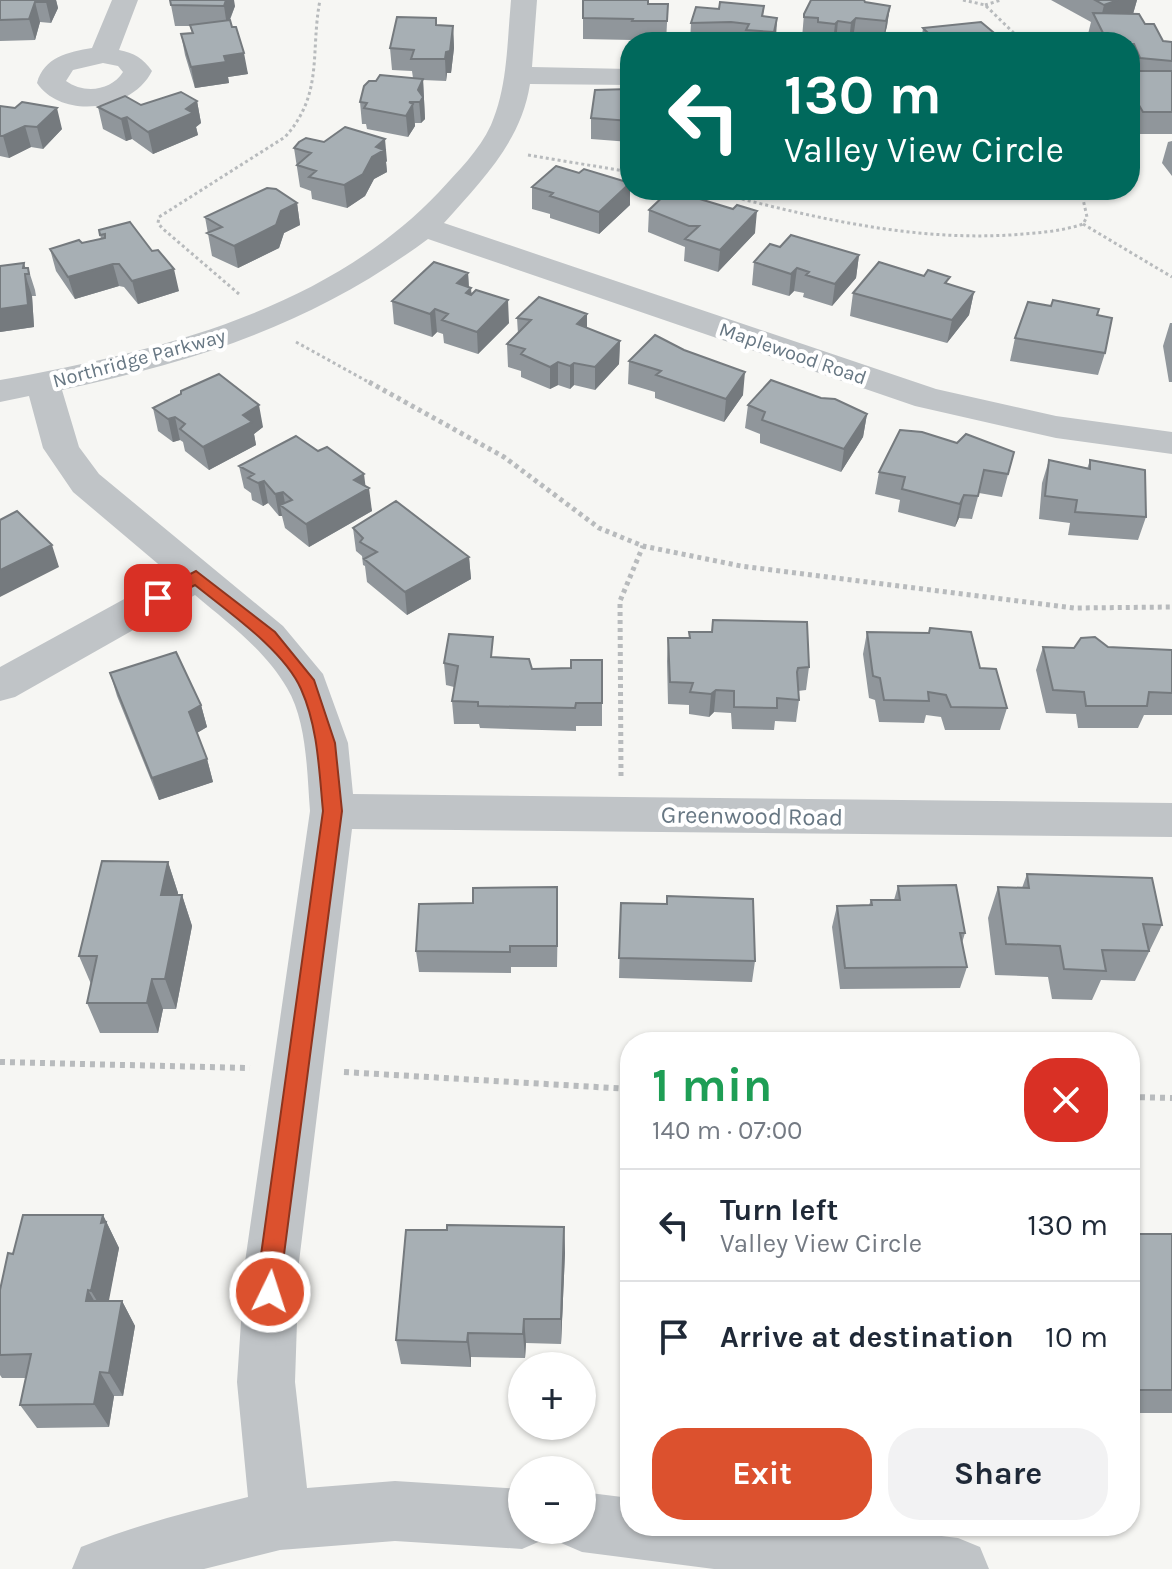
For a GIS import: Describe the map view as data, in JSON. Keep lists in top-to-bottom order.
{
  "streets": {
    "street": ["Maplewood Road", "Northridge Parkway", "Greenwood Road"]
  },
  "crossings": [
    ["Maplewood Road", "Northridge Parkway"]
  ],
  "page": {
    "turn": ["130 m", "Valley View Circle"],
    "heading": ["1 min", "140 m · 07:00"],
    "list": [
      {
        "name": "Turn left",
        "note": "Valley View Circle",
        "value": "130 m"
      },
      {
        "name": "Arrive at destination",
        "value": "10 m"
      }
    ],
    "map_buttons": ["+", "−"],
    "buttons": ["Exit", "Share"]
  }
}
